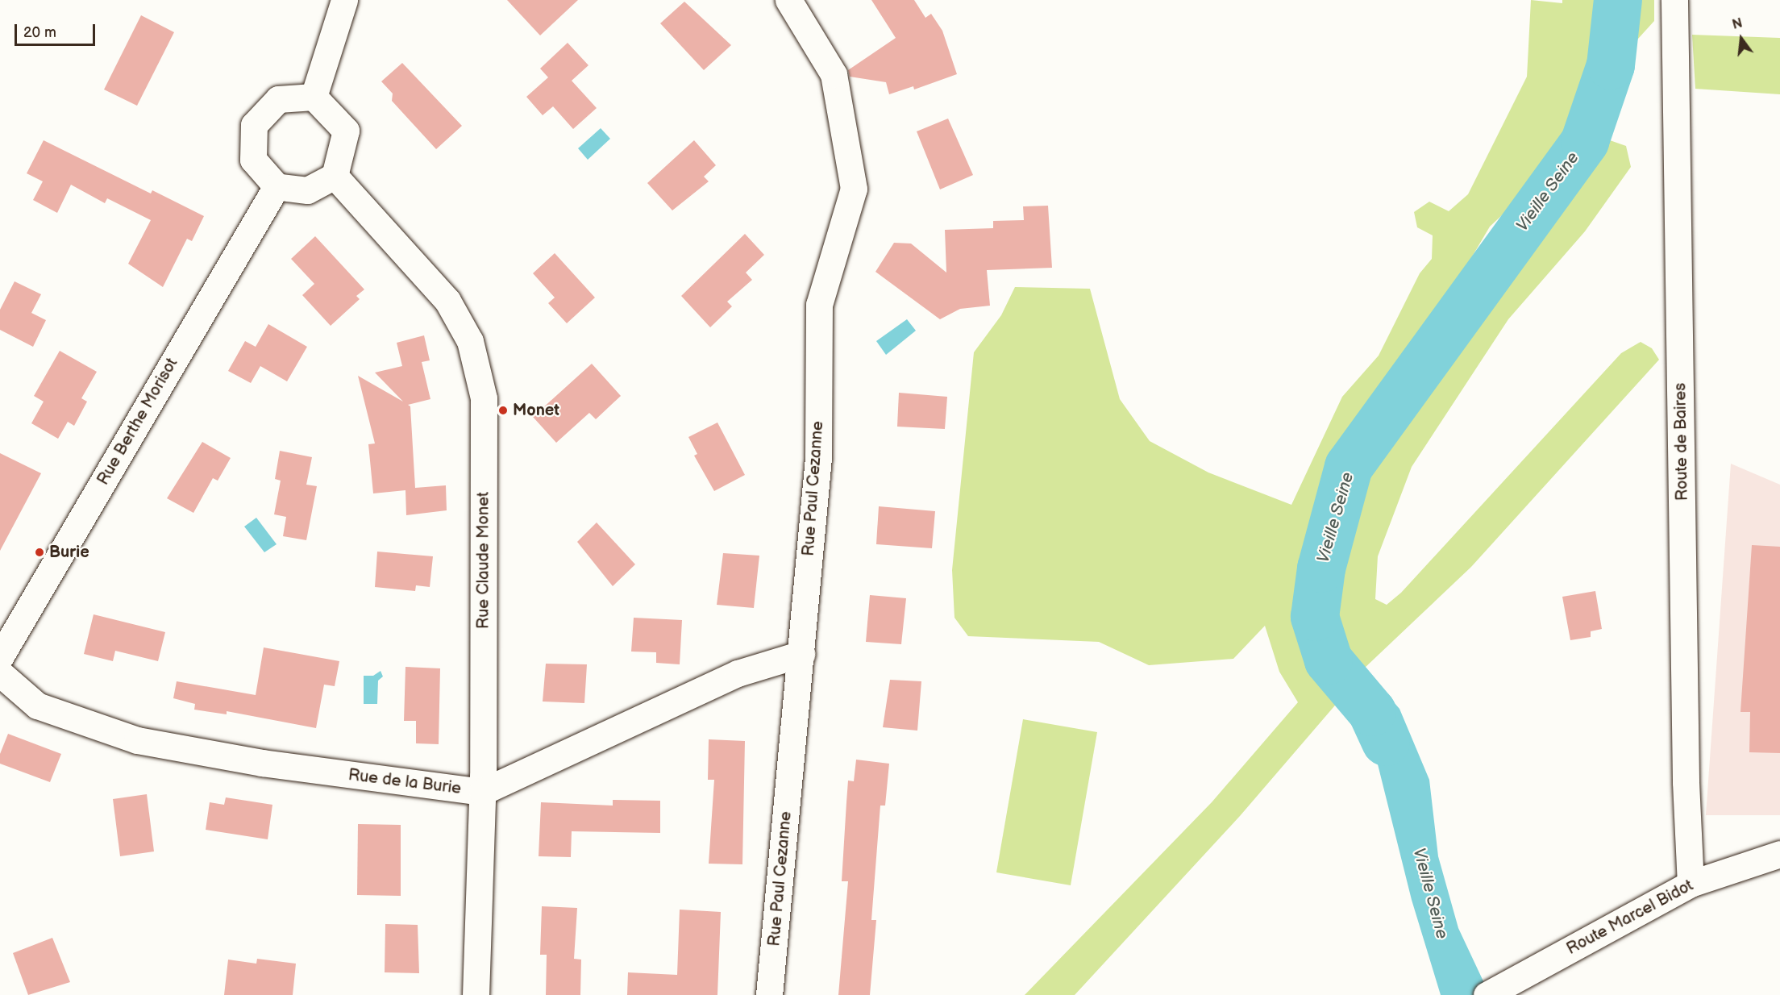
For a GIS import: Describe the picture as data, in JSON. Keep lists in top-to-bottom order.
{
  "streets": {
    "street": [
      "Rue Berthe Morisot",
      "Route de Baires",
      "Rue Paul Cezanne",
      "Rue Claude Monet",
      "Rue de la Burie",
      "Route Marcel Bidot"
    ]
  },
  "crossings": [
    ["Rue Berthe Morisot", "Rue Claude Monet"],
    ["Route de Baires", "Route Marcel Bidot"],
    ["Rue Paul Cezanne", "Rue de la Burie"],
    ["Rue Claude Monet", "Rue de la Burie"]
  ],
  "water": ["Vieille Seine"],
  "places": ["Monet", "Burie"],
  "scale_bar": "20 m",
  "north": "top"
}
